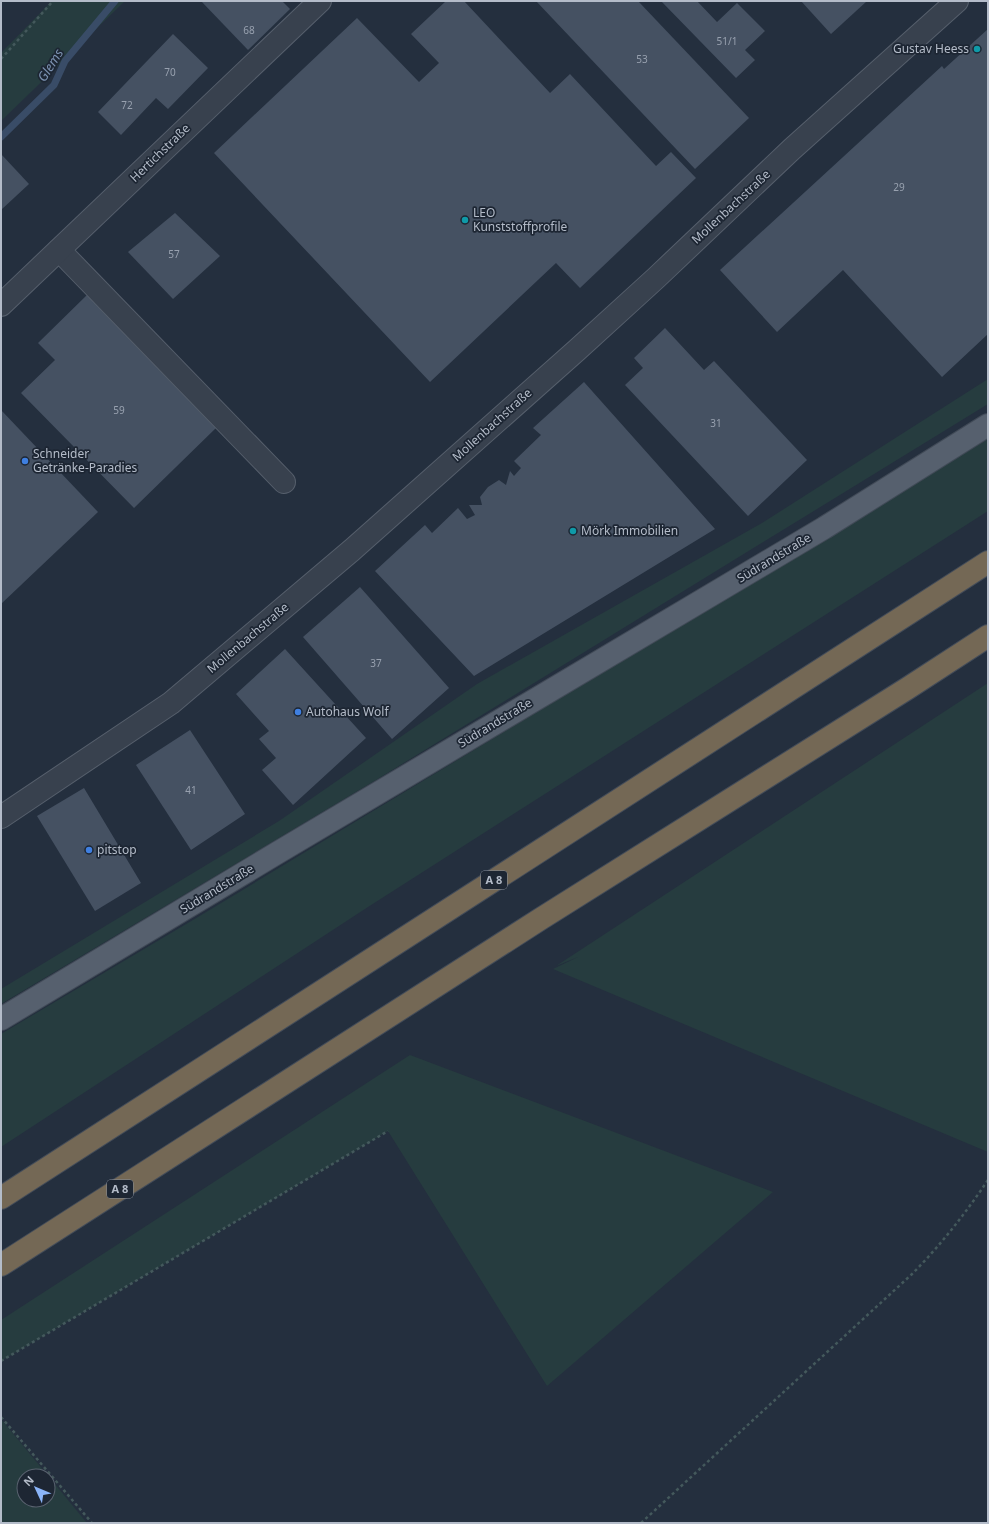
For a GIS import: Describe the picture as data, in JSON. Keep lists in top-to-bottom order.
{
  "streets": {
    "highway": ["A 8"],
    "main road": ["Südrandstraße"],
    "street": ["Hertichstraße", "Mollenbachstraße"]
  },
  "water": ["Glems"],
  "places": [
    "Gustav Heess",
    "LEO Kunststoffprofile",
    "Schneider Getränke-Paradies",
    "Mörk Immobilien",
    "Autohaus Wolf",
    "pitstop"
  ],
  "house_numbers": [
    "68",
    "51/1",
    "53",
    "70",
    "72",
    "29",
    "57",
    "59",
    "31",
    "37",
    "41"
  ],
  "north": "top left"
}
